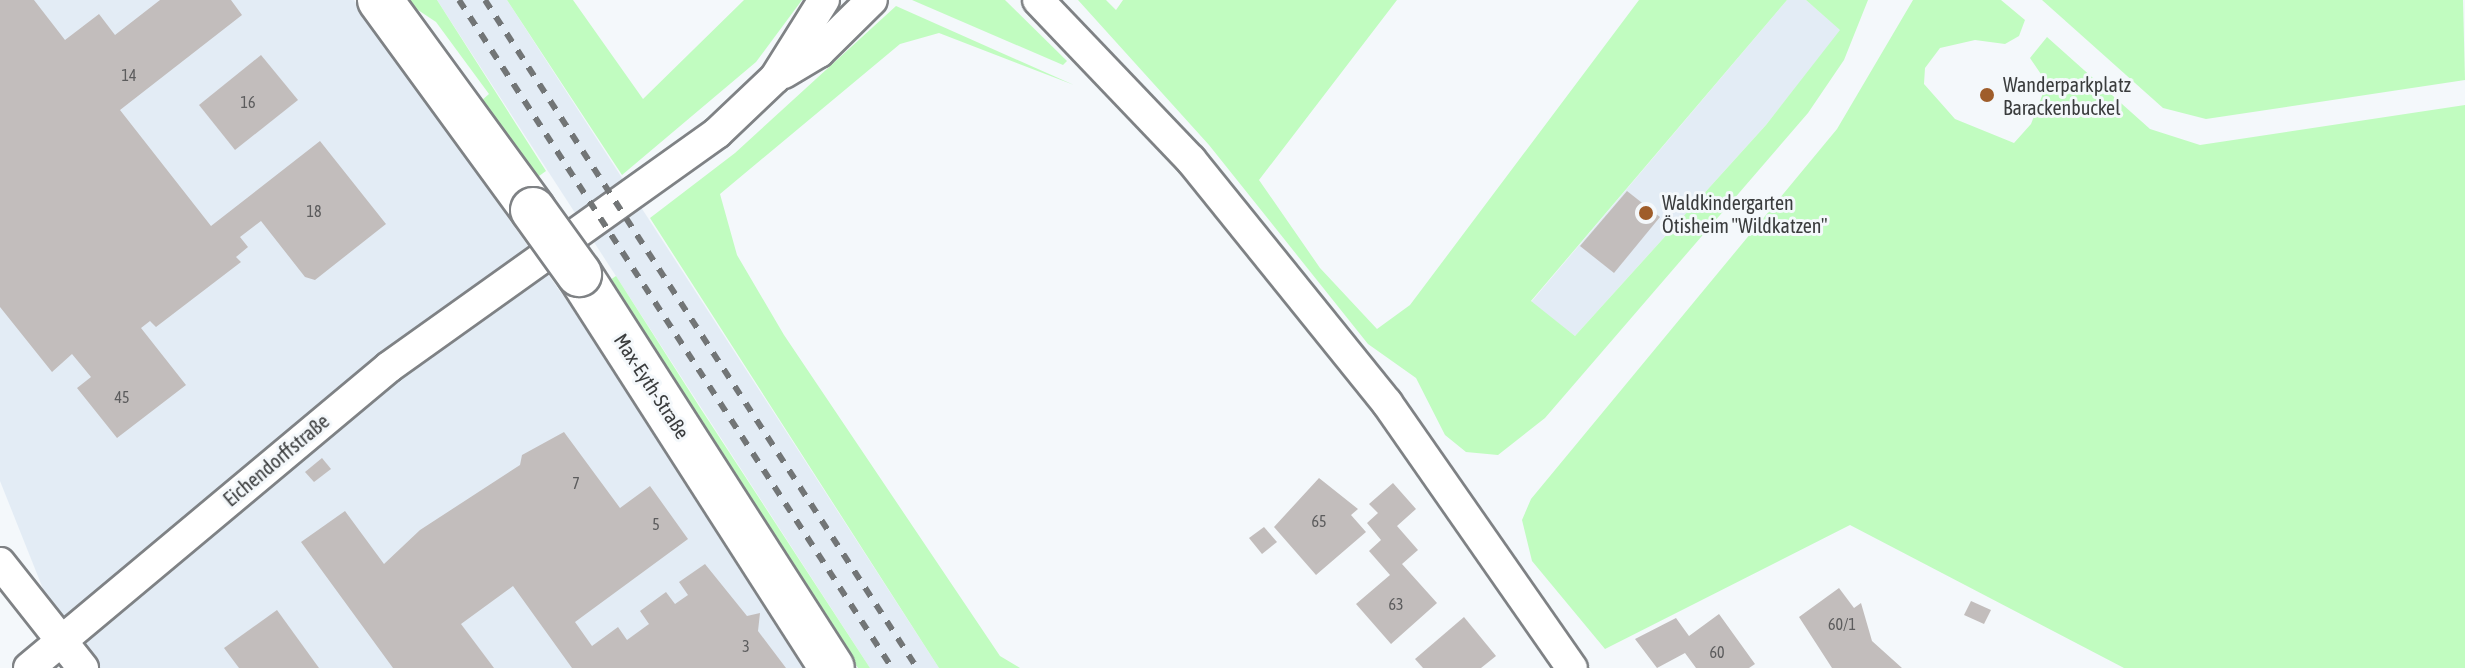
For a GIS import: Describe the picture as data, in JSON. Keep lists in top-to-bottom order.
{
  "streets": {
    "street": ["Max-Eyth-Straße", "Eichendorffstraße"]
  },
  "places": ["Wanderparkplatz Barackenbuckel", "Waldkindergarten Ötisheim \"Wildkatzen\""],
  "house_numbers": [
    "14",
    "16",
    "18",
    "45",
    "7",
    "65",
    "5",
    "63",
    "60/1",
    "3",
    "60"
  ]
}
